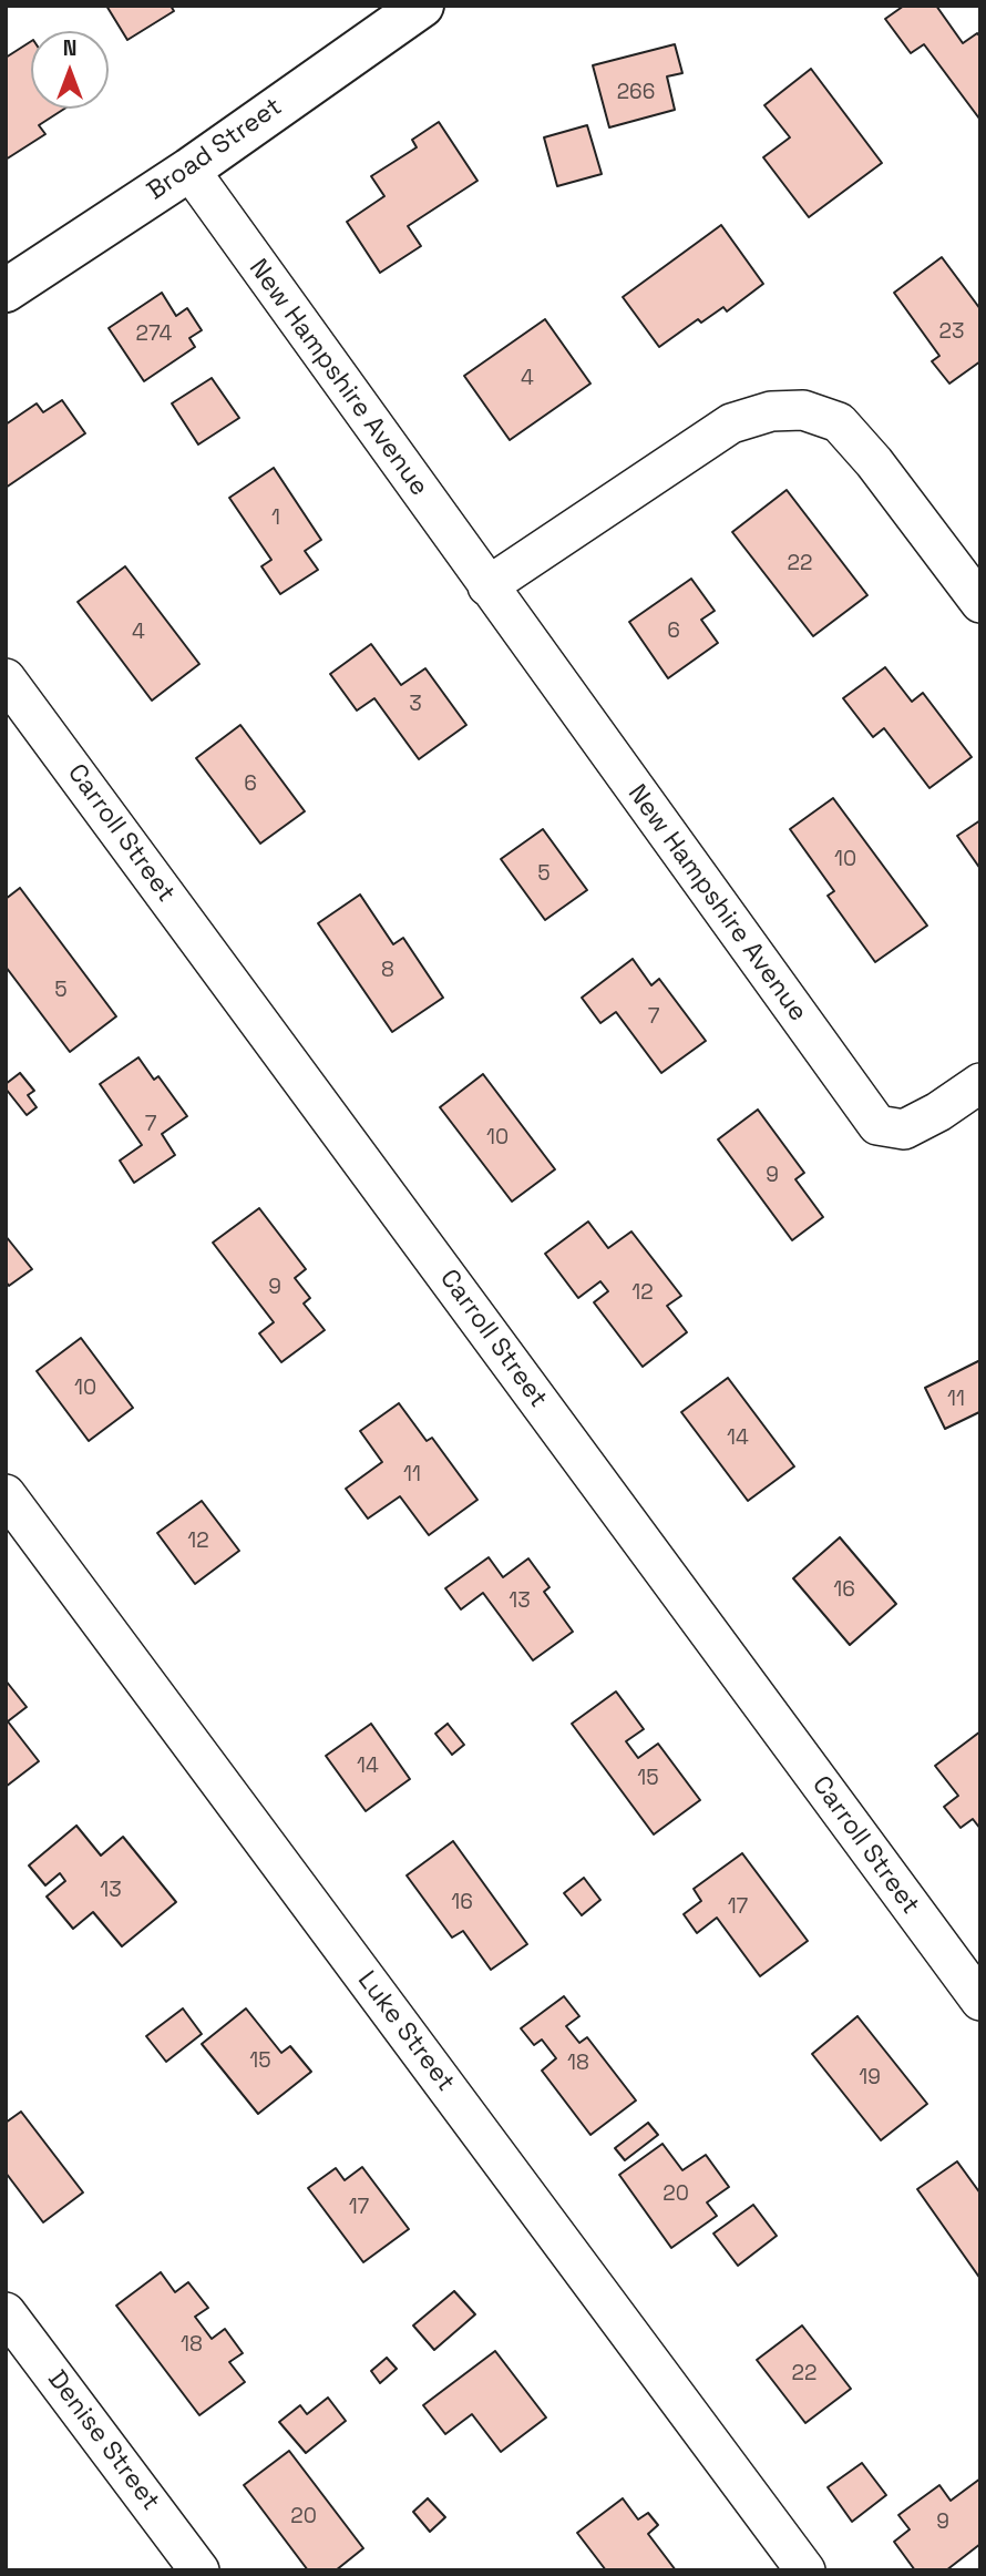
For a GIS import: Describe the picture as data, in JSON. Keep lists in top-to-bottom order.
{
  "streets": {
    "main road": ["Broad Street"],
    "street": [
      "New Hampshire Avenue",
      "Carroll Street",
      "Luke Street",
      "Denise Street"
    ]
  },
  "crossings": [
    ["Broad Street", "New Hampshire Avenue"]
  ],
  "house_numbers": [
    "266",
    "23",
    "274",
    "4",
    "1",
    "22",
    "6",
    "4",
    "3",
    "6",
    "10",
    "5",
    "8",
    "5",
    "7",
    "7",
    "10",
    "9",
    "9",
    "12",
    "10",
    "11",
    "14",
    "11",
    "12",
    "16",
    "13",
    "14",
    "15",
    "13",
    "16",
    "17",
    "15",
    "18",
    "19",
    "20",
    "17",
    "18",
    "22",
    "20",
    "9"
  ],
  "north": "top"
}
